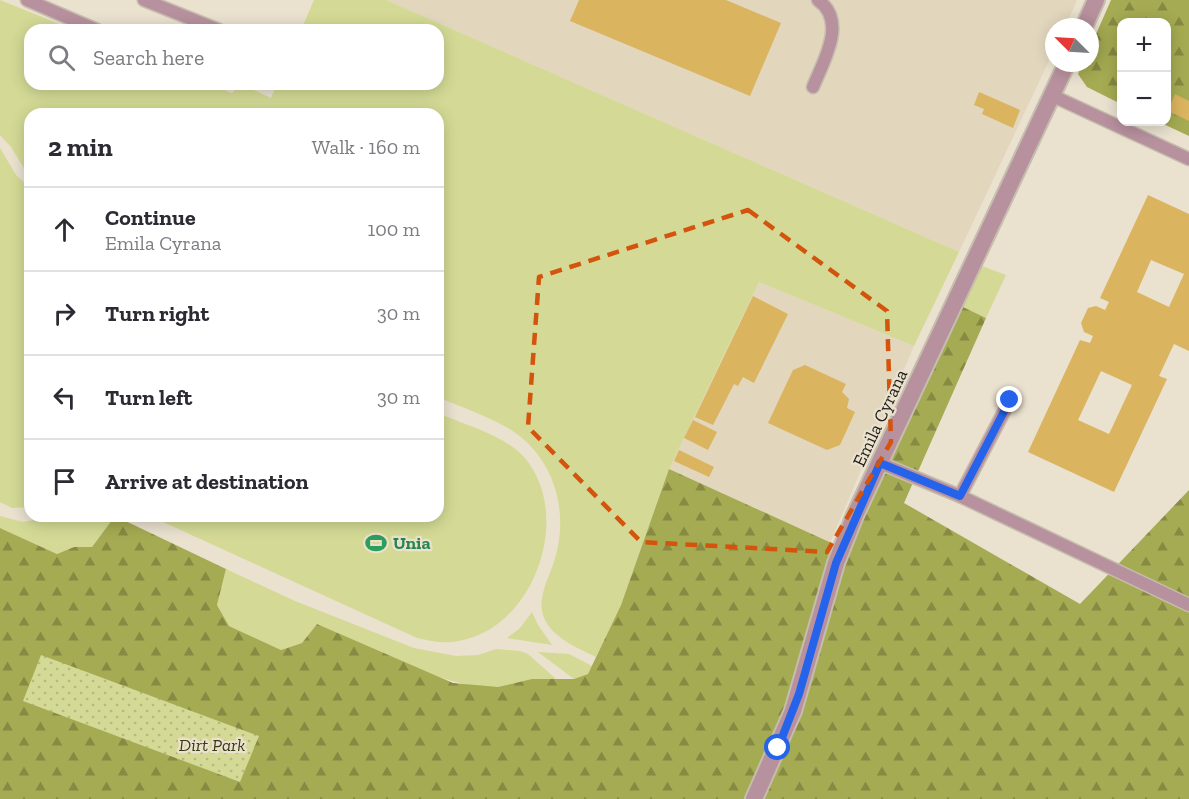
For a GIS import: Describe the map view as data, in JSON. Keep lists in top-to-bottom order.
{
  "streets": {
    "street": ["Emila Cyrana"]
  },
  "parks": ["Dirt Park"],
  "places": {
    "sports": ["Unia"]
  },
  "north": "top left",
  "page": {
    "map_buttons": ["+", "−"],
    "search": "Search here",
    "heading": ["2 min", "Walk · 160 m"],
    "list": [
      ["Continue", "Emila Cyrana", "100 m"],
      ["Turn right", "30 m"],
      ["Turn left", "30 m"],
      "Arrive at destination"
    ]
  }
}
